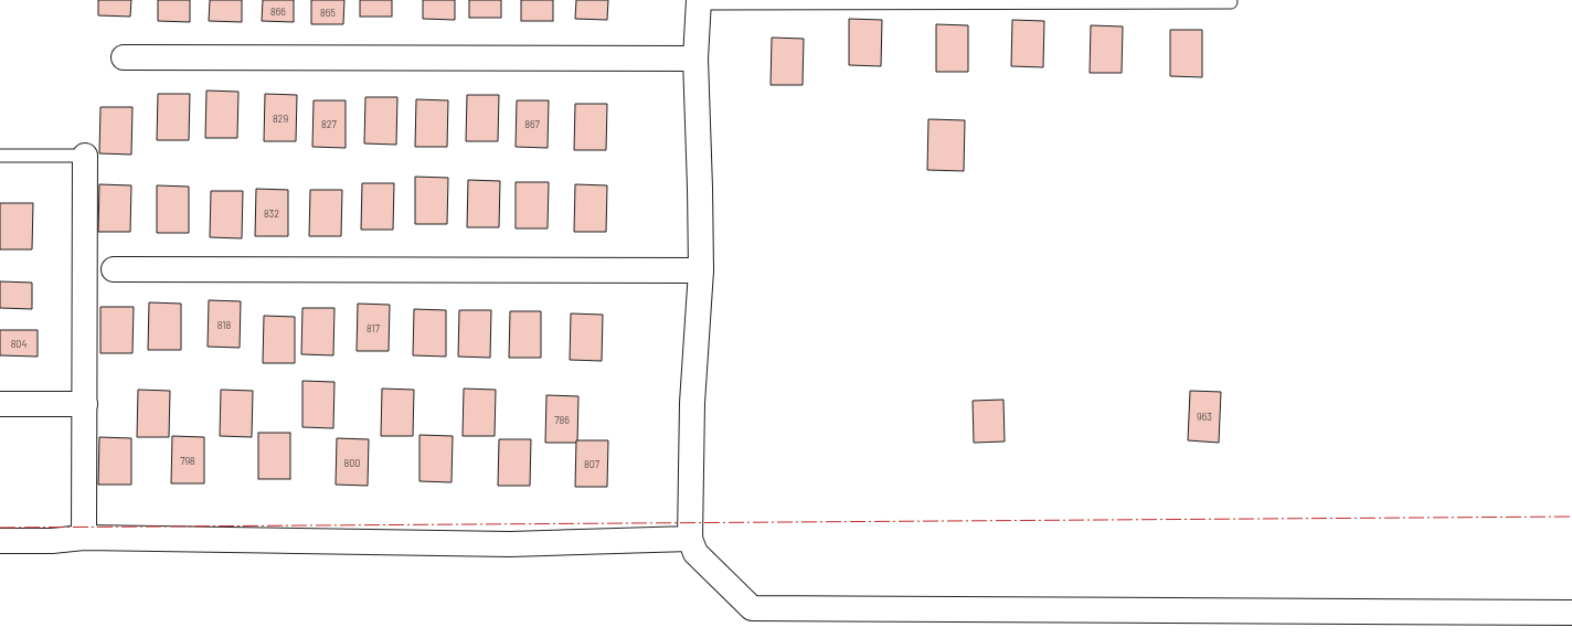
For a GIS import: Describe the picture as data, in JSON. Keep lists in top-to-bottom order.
{
  "house_numbers": [
    "866",
    "865",
    "829",
    "827",
    "867",
    "832",
    "818",
    "817",
    "804",
    "963",
    "786",
    "798",
    "800",
    "807"
  ]
}
